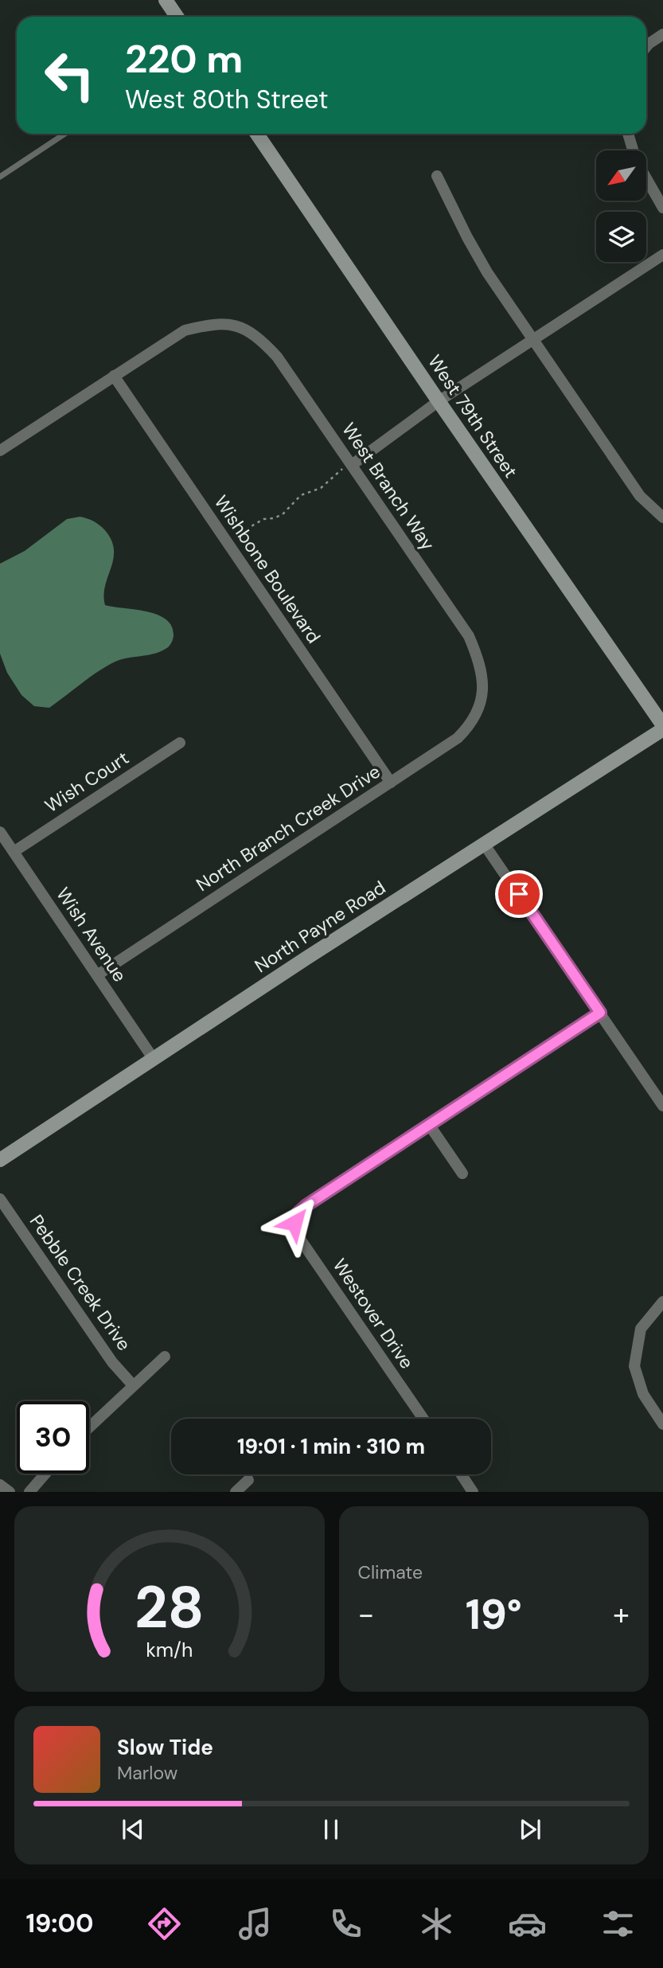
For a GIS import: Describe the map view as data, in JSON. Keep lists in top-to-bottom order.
{
  "streets": {
    "street": [
      "West 79th Street",
      "West Branch Way",
      "Wishbone Boulevard",
      "Wish Court",
      "North Branch Creek Drive",
      "North Payne Road",
      "Wish Avenue",
      "Pebble Creek Drive",
      "Westover Drive"
    ]
  },
  "crossings": [
    ["West Branch Way", "Wishbone Boulevard"],
    ["West Branch Way", "North Branch Creek Drive"],
    ["Wishbone Boulevard", "North Branch Creek Drive"],
    ["Wish Court", "Wish Avenue"],
    ["North Branch Creek Drive", "Wish Avenue"],
    ["North Payne Road", "Wish Avenue"]
  ],
  "north": "bottom left",
  "page": {
    "turn": ["220 m", "West 80th Street"],
    "limit": "30",
    "trip": "19:01 · 1 min · 310 m",
    "tile": "Climate",
    "heat": ["−", "19°", "+"],
    "song": ["Slow Tide", "Marlow"],
    "tabs": "19:00",
    "gauge": ["28", "km/h"]
  }
}
